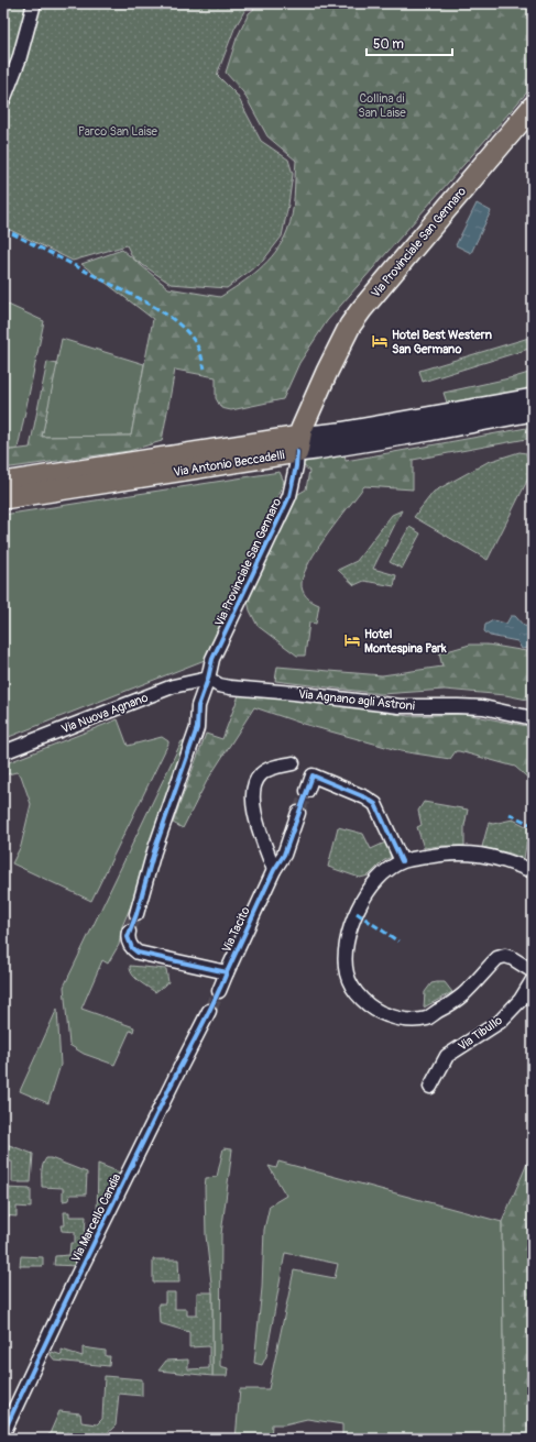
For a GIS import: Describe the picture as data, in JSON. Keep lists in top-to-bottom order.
{
  "streets": {
    "main road": ["Via Provinciale San Gennaro", "Via Antonio Beccadelli"],
    "street": [
      "Via Agnano agli Astroni",
      "Via Nuova Agnano",
      "Via Tacito",
      "Via Tibullo",
      "Via Marcello Candia"
    ]
  },
  "crossings": [
    ["Via Provinciale San Gennaro", "Via Antonio Beccadelli"],
    ["Via Provinciale San Gennaro", "Via Agnano agli Astroni"],
    ["Via Provinciale San Gennaro", "Via Nuova Agnano"],
    ["Via Agnano agli Astroni", "Via Nuova Agnano"]
  ],
  "parks": ["Collina di San Laise", "Parco San Laise"],
  "places": {
    "hotel": ["Hotel Best Western San Germano", "Hotel Montespina Park"]
  },
  "scale_bar": "50 m"
}
